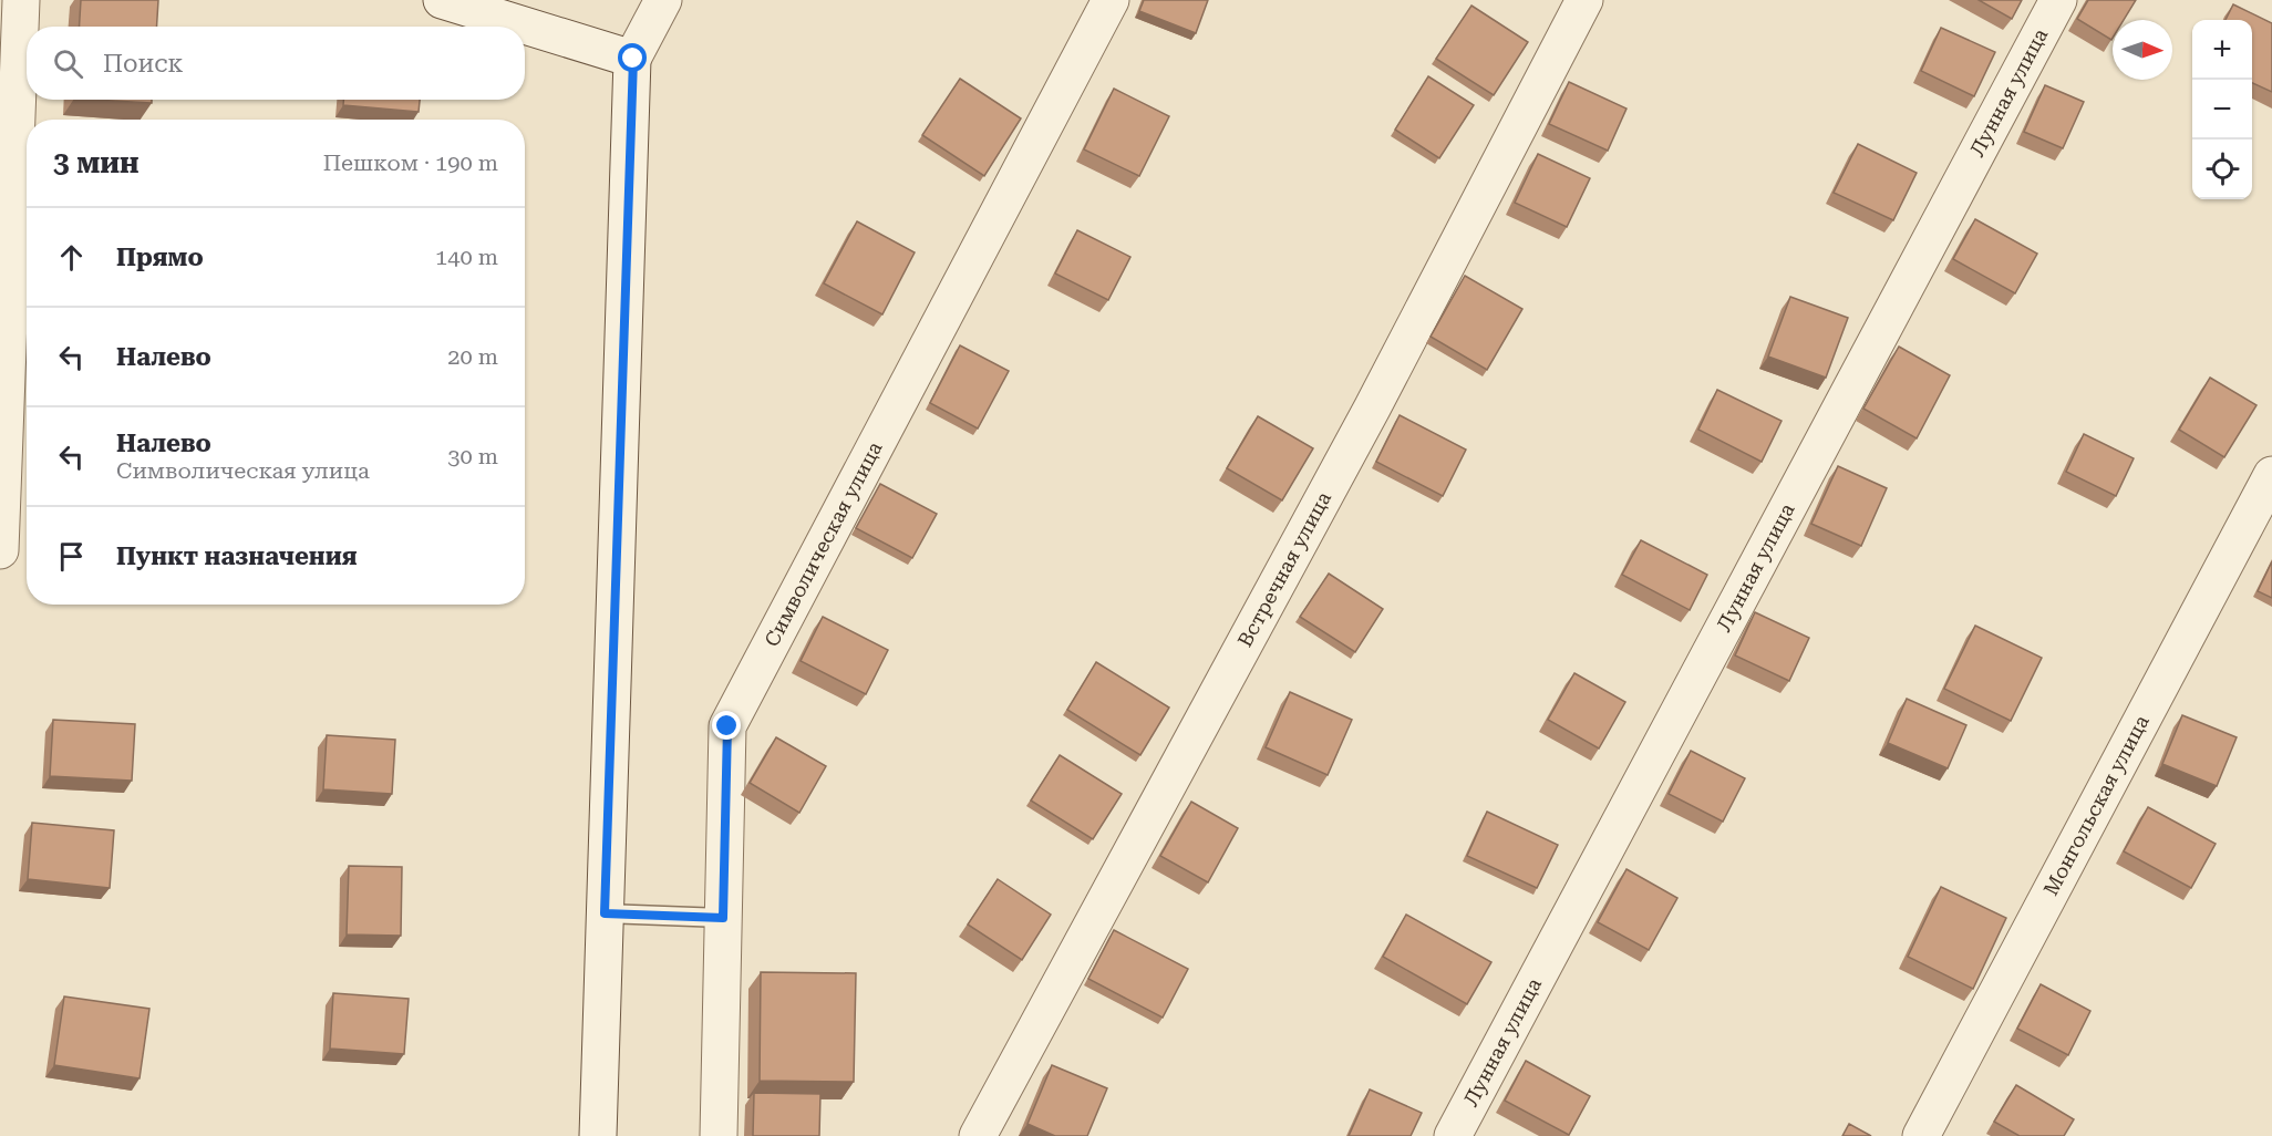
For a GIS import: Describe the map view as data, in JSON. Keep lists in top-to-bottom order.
{
  "streets": {
    "street": [
      "Лунная улица",
      "Символическая улица",
      "Встречная улица",
      "Монгольская улица"
    ]
  },
  "north": "right",
  "page": {
    "map_buttons": ["+", "−"],
    "search": "Поиск",
    "heading": ["3 мин", "Пешком · 190 m"],
    "list": [
      ["Прямо", "140 m"],
      ["Налево", "20 m"],
      ["Налево", "Символическая улица", "30 m"],
      "Пункт назначения"
    ]
  }
}
